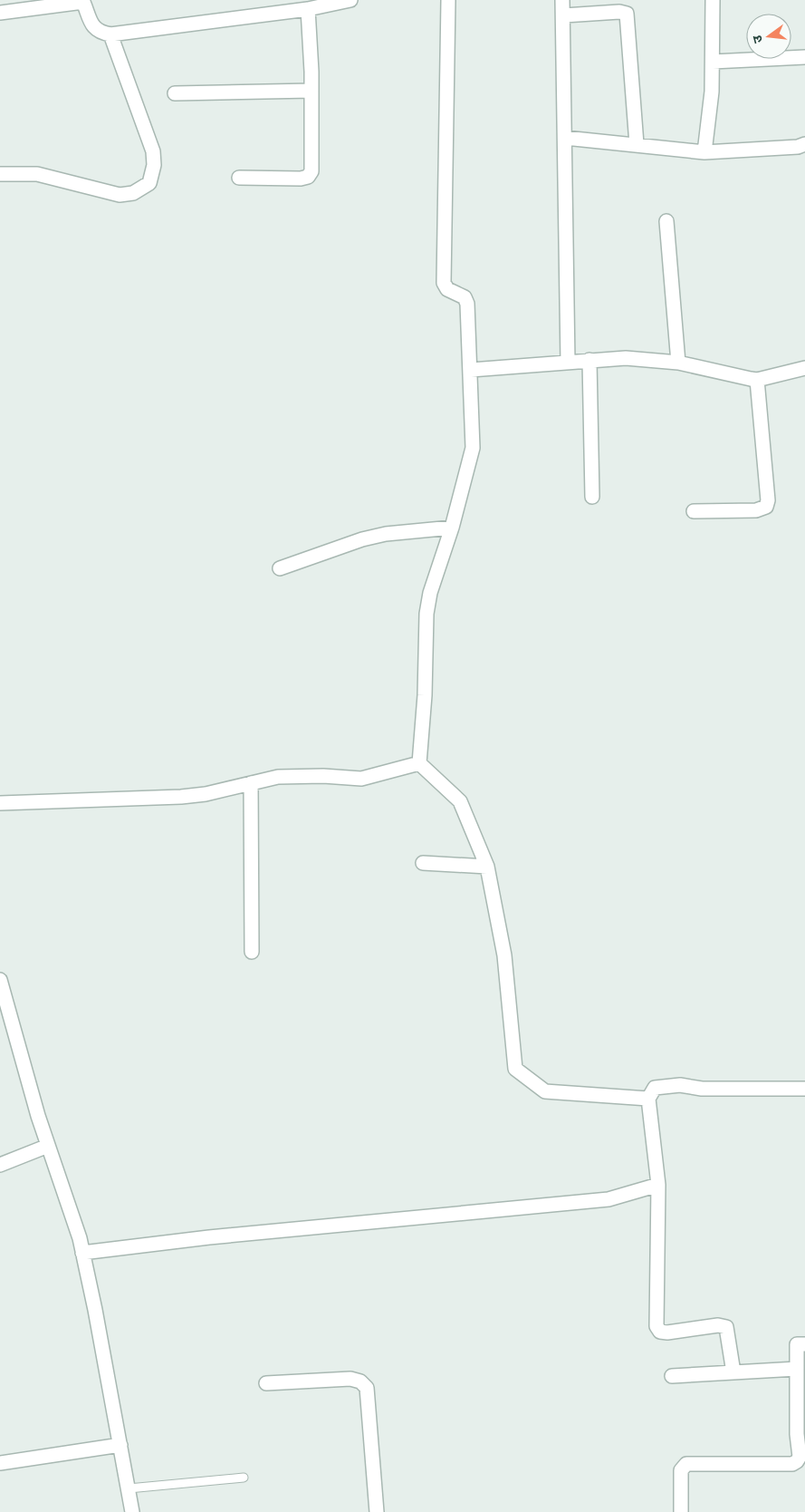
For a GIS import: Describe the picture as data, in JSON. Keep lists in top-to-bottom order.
{
  "north": "left"
}
